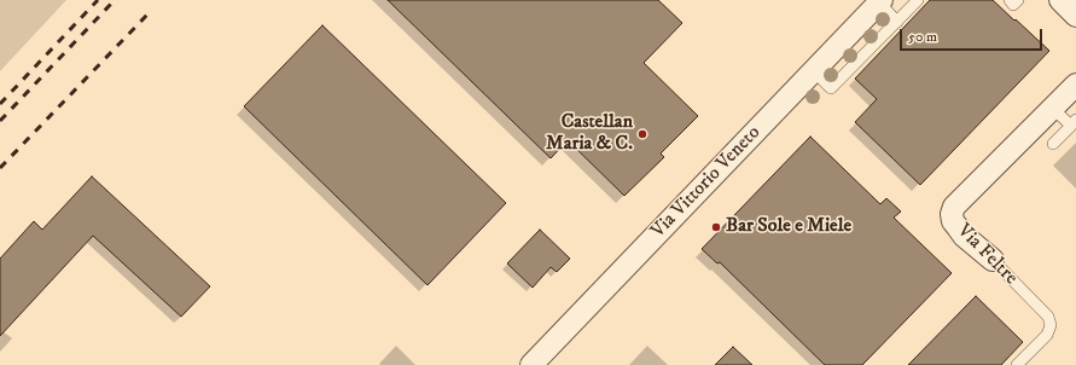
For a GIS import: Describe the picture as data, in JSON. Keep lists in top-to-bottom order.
{
  "streets": {
    "street": ["Via Vittorio Veneto", "Via Feltre"]
  },
  "places": ["Castellan Maria & C.", "Bar Sole e Miele"],
  "scale_bar": "50 m"
}
